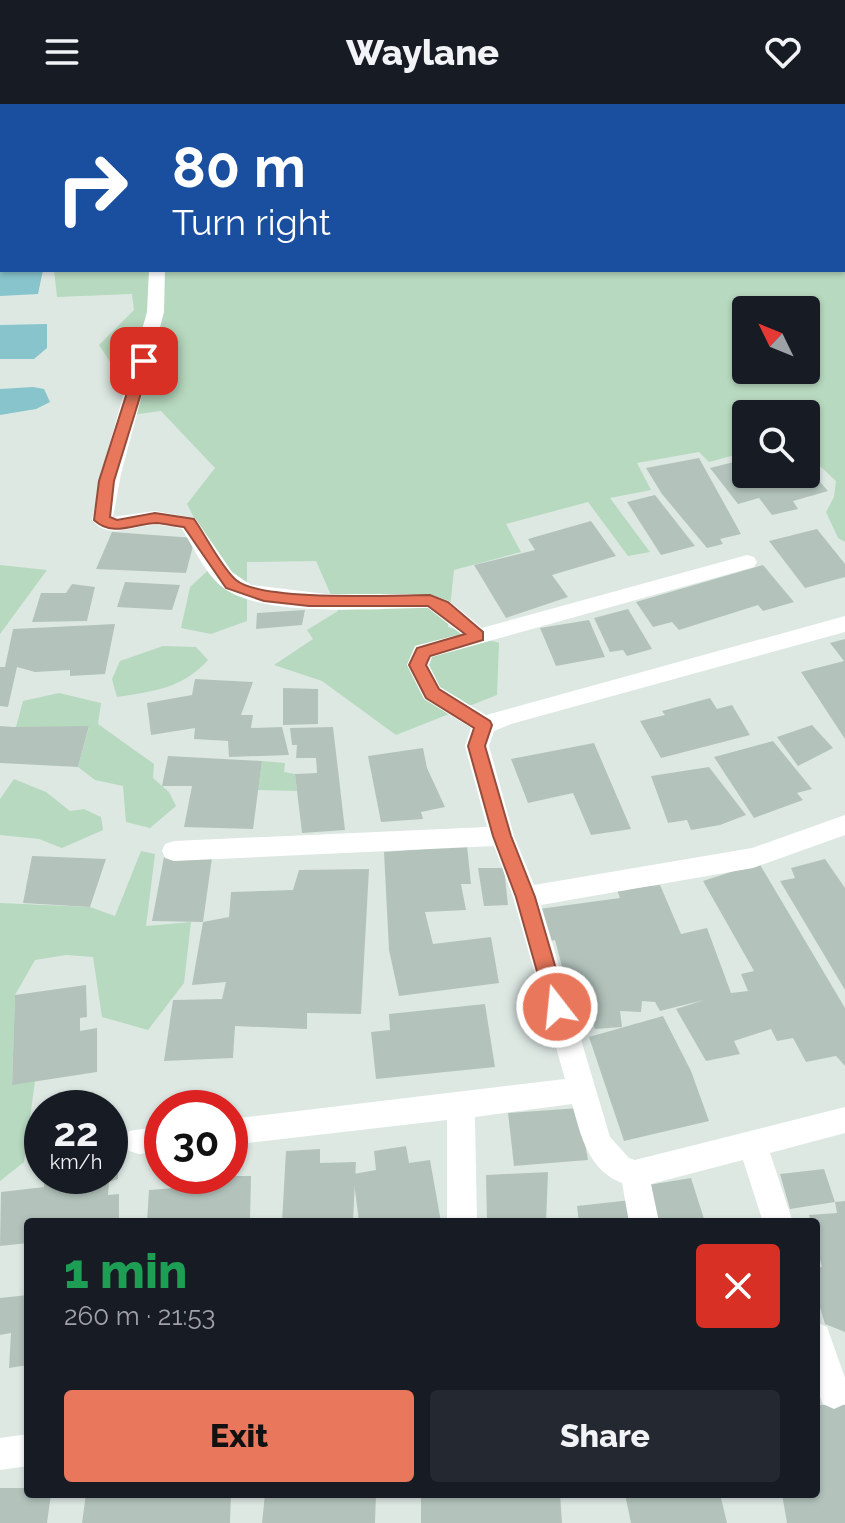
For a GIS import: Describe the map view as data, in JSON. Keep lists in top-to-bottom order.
{
  "north": "top left",
  "page": {
    "header": "Waylane",
    "turn": ["80 m", "Turn right"],
    "speed": "22 km/h",
    "limit": "30",
    "heading": ["1 min", "260 m · 21:53"],
    "buttons": ["Exit", "Share"]
  }
}
